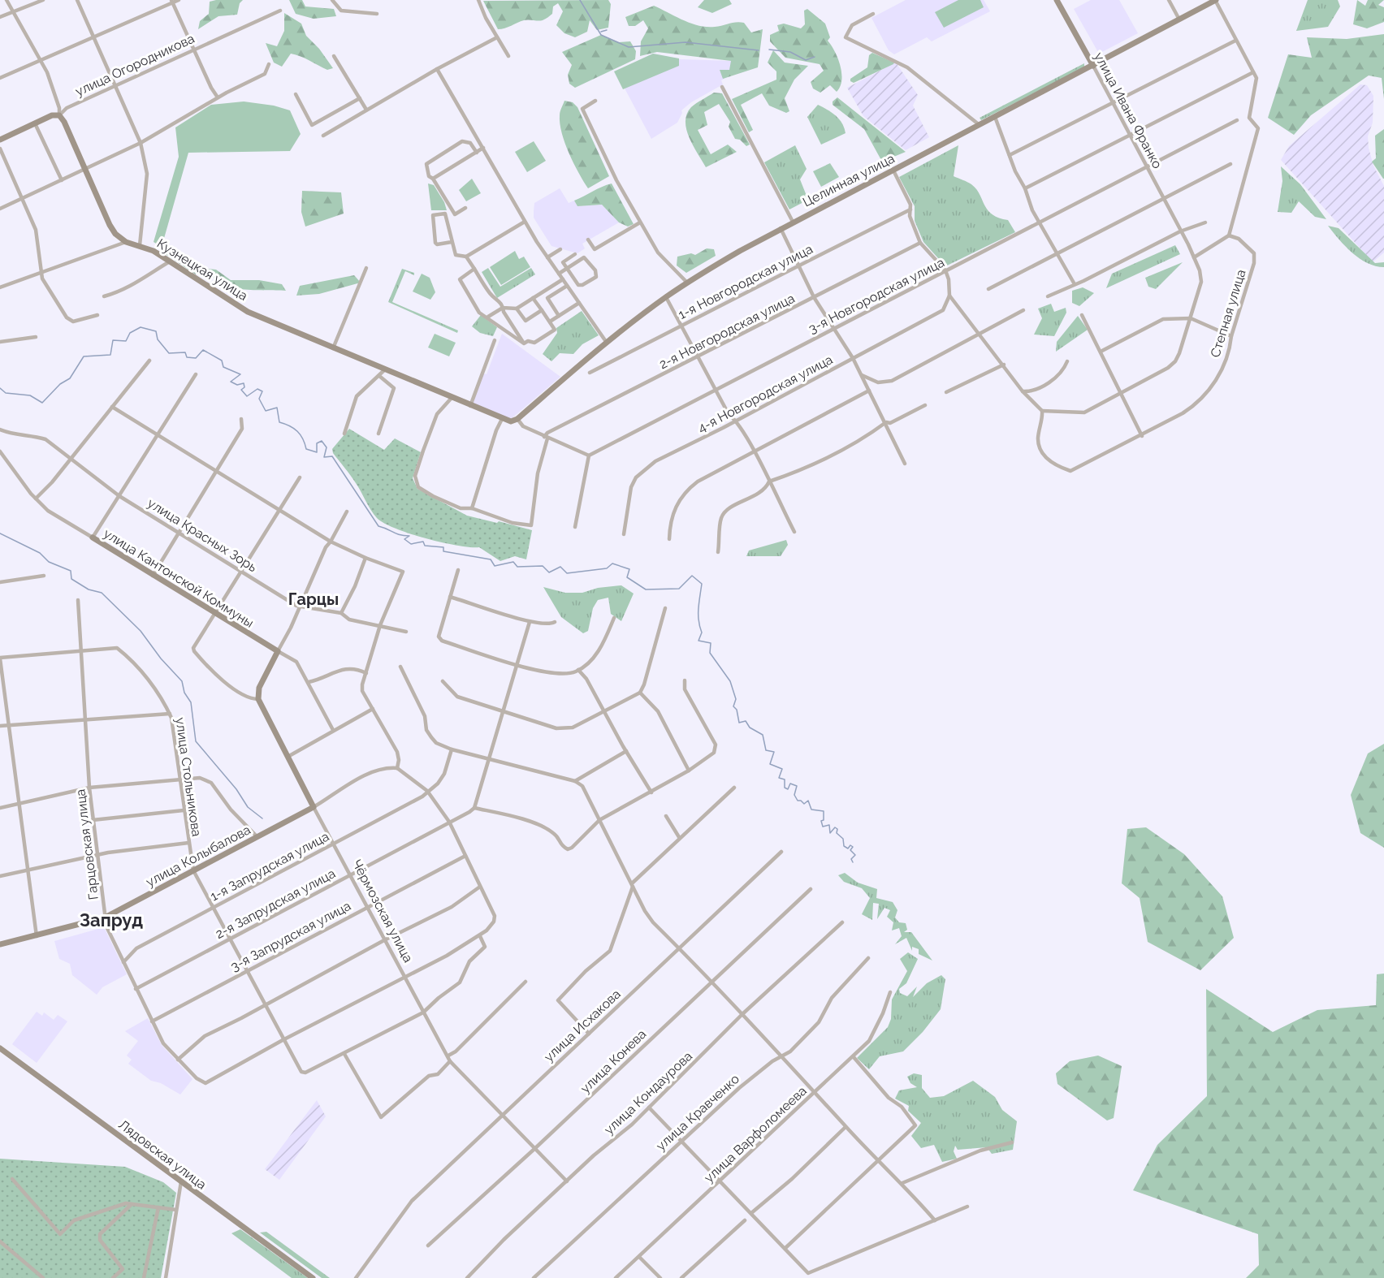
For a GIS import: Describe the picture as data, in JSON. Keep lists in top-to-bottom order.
{
  "streets": {
    "main road": [
      "улица Огородникова",
      "улица Ивана Франко",
      "Целинная улица",
      "Кузнецкая улица",
      "улица Кантонской Коммуны",
      "улица Колыбалова",
      "Чёрмозская улица",
      "Лядовская улица"
    ],
    "street": [
      "1-я Новгородская улица",
      "3-я Новгородская улица",
      "Степная улица",
      "2-я Новгородская улица",
      "4-я Новгородская улица",
      "улица Красных Зорь",
      "улица Стольникова",
      "Гарцовская улица",
      "1-я Запрудская улица",
      "2-я Запрудская улица",
      "3-я Запрудская улица",
      "улица Исхакова",
      "улица Конева",
      "улица Кондаурова",
      "улица Кравченко",
      "улица Варфоломеева"
    ]
  },
  "crossings": [
    ["улица Ивана Франко", "Целинная улица"],
    ["улица Ивана Франко", "3-я Новгородская улица"],
    ["улица Ивана Франко", "Степная улица"],
    ["Целинная улица", "Кузнецкая улица"],
    ["улица Стольникова", "Гарцовская улица"],
    ["улица Стольникова", "улица Колыбалова"],
    ["улица Стольникова", "1-я Запрудская улица"],
    ["улица Стольникова", "2-я Запрудская улица"],
    ["улица Стольникова", "3-я Запрудская улица"],
    ["Гарцовская улица", "улица Колыбалова"],
    ["Гарцовская улица", "1-я Запрудская улица"],
    ["Гарцовская улица", "2-я Запрудская улица"],
    ["Гарцовская улица", "3-я Запрудская улица"],
    ["улица Колыбалова", "Чёрмозская улица"],
    ["1-я Запрудская улица", "Чёрмозская улица"],
    ["2-я Запрудская улица", "Чёрмозская улица"],
    ["Чёрмозская улица", "3-я Запрудская улица"],
    ["Чёрмозская улица", "улица Исхакова"],
    ["Чёрмозская улица", "улица Конева"],
    ["Чёрмозская улица", "улица Кондаурова"]
  ],
  "districts": ["Гарцы", "Запруд"]
}
